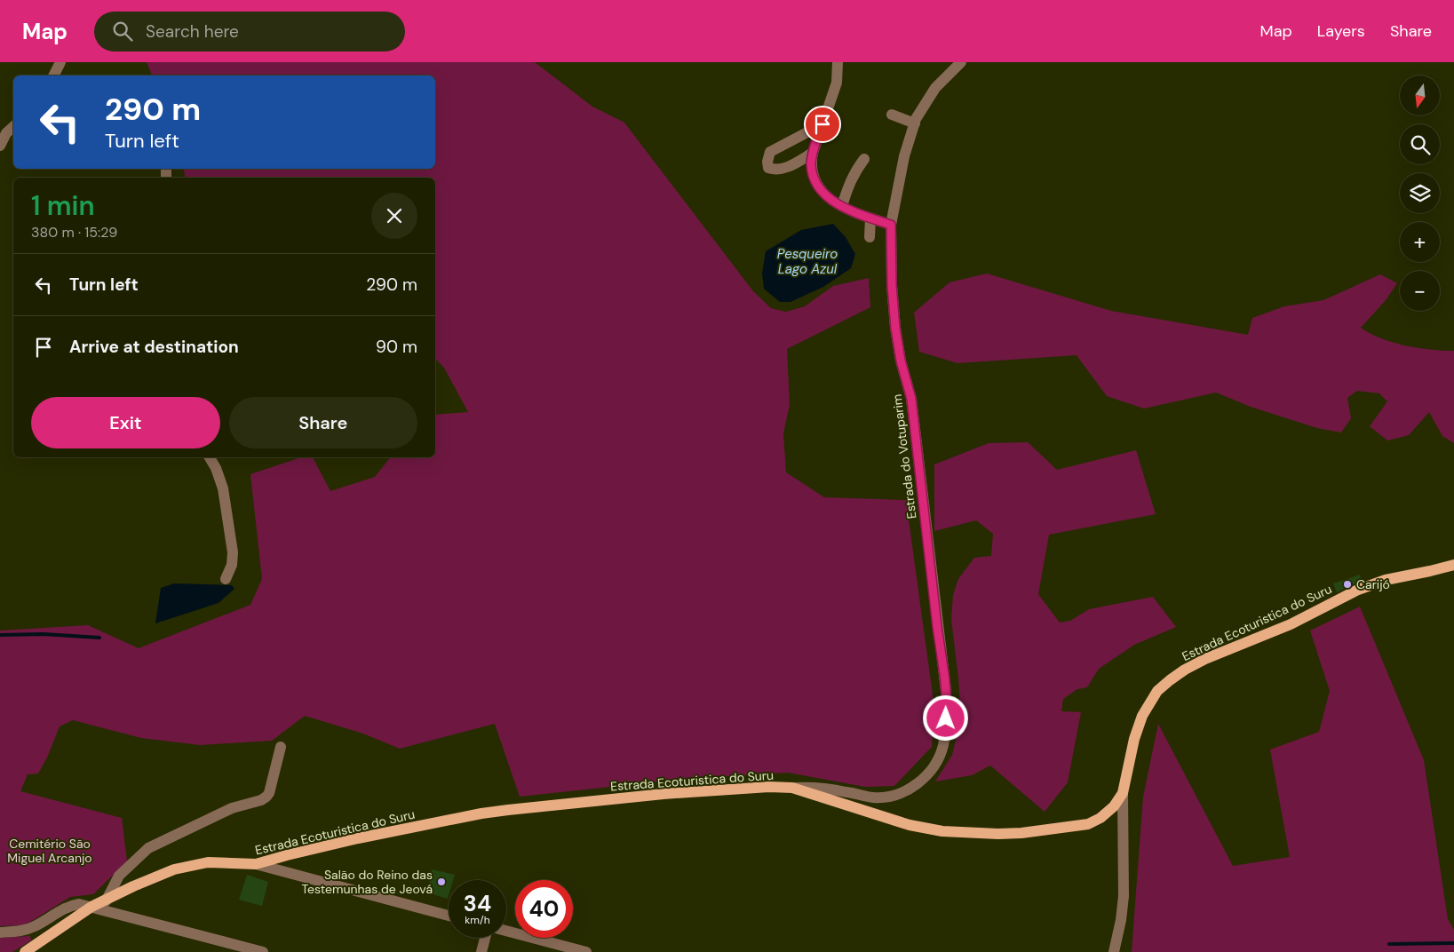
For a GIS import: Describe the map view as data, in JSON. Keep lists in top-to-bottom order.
{
  "streets": {
    "main road": ["Estrada Ecoturistica do Suru"],
    "street": ["Estrada do Votuparim"]
  },
  "crossings": [
    ["Estrada do Votuparim", "Estrada Ecoturistica do Suru"]
  ],
  "water": ["Pesqueiro Lago Azul"],
  "parks": ["Cemitério São Miguel Arcanjo"],
  "places": ["Carijó", "Salão do Reino das Testemunhas de Jeová"],
  "north": "bottom",
  "page": {
    "header": "Map",
    "search": "Search here",
    "nav": ["Map", "Layers", "Share"],
    "map_buttons": ["+", "−"],
    "turn": ["290 m", "Turn left"],
    "heading": ["1 min", "380 m · 15:29"],
    "list": [
      {
        "name": "Turn left",
        "value": "290 m"
      },
      {
        "name": "Arrive at destination",
        "value": "90 m"
      }
    ],
    "buttons": ["Exit", "Share"],
    "speed": "34 km/h",
    "limit": "40"
  }
}
